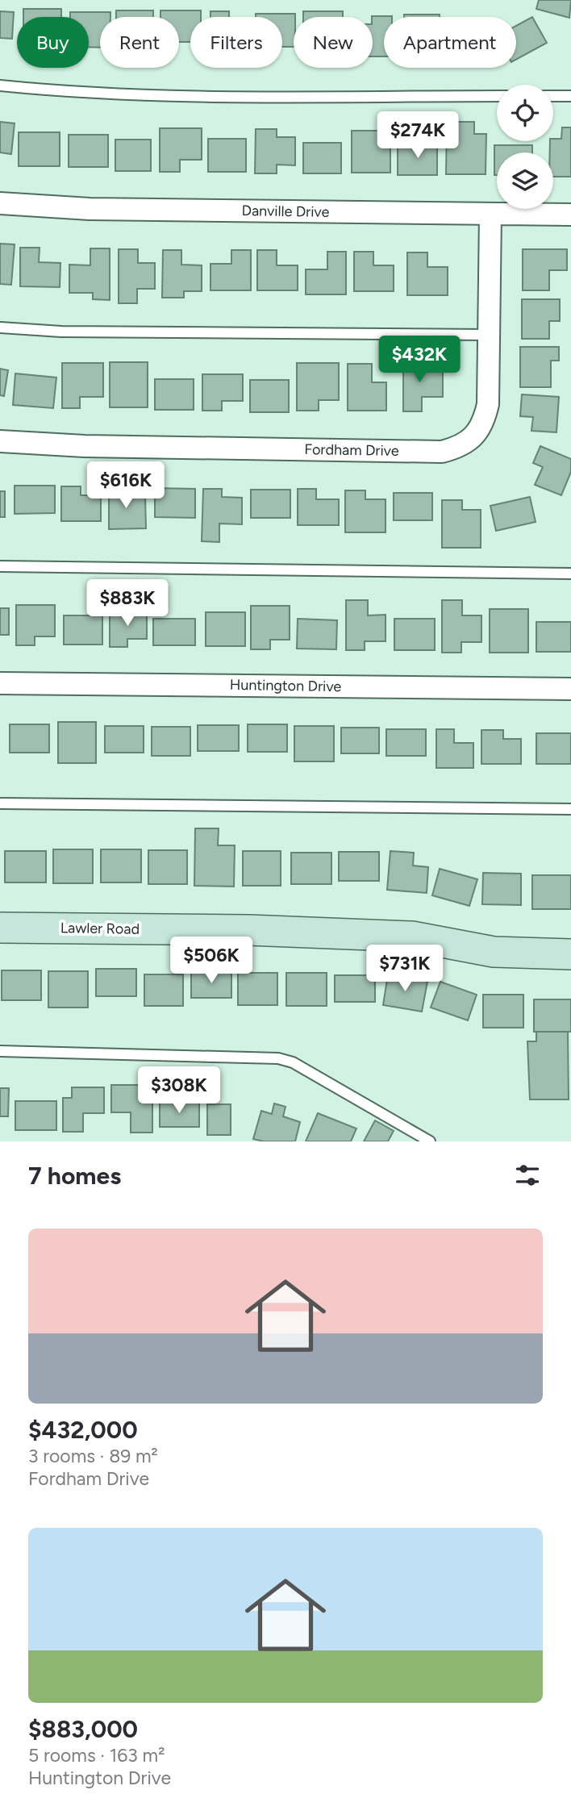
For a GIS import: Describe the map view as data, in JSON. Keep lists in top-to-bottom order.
{
  "streets": {
    "street": [
      "Danville Drive",
      "Fordham Drive",
      "Huntington Drive",
      "Lawler Road"
    ]
  },
  "crossings": [
    ["Danville Drive", "Fordham Drive"]
  ],
  "page": {
    "chip": [
      "Buy",
      "Rent",
      "Filters",
      "New",
      "Apartment"
    ],
    "price": [
      "$274K",
      "$432K",
      "$616K",
      "$883K",
      "$506K",
      "$731K",
      "$308K"
    ],
    "heading": "7 homes",
    "list": [
      {
        "name": "$432,000",
        "note": "3 rooms · 89 m² · Fordham Drive"
      },
      {
        "name": "$883,000",
        "note": "5 rooms · 163 m² · Huntington Drive"
      }
    ]
  }
}
